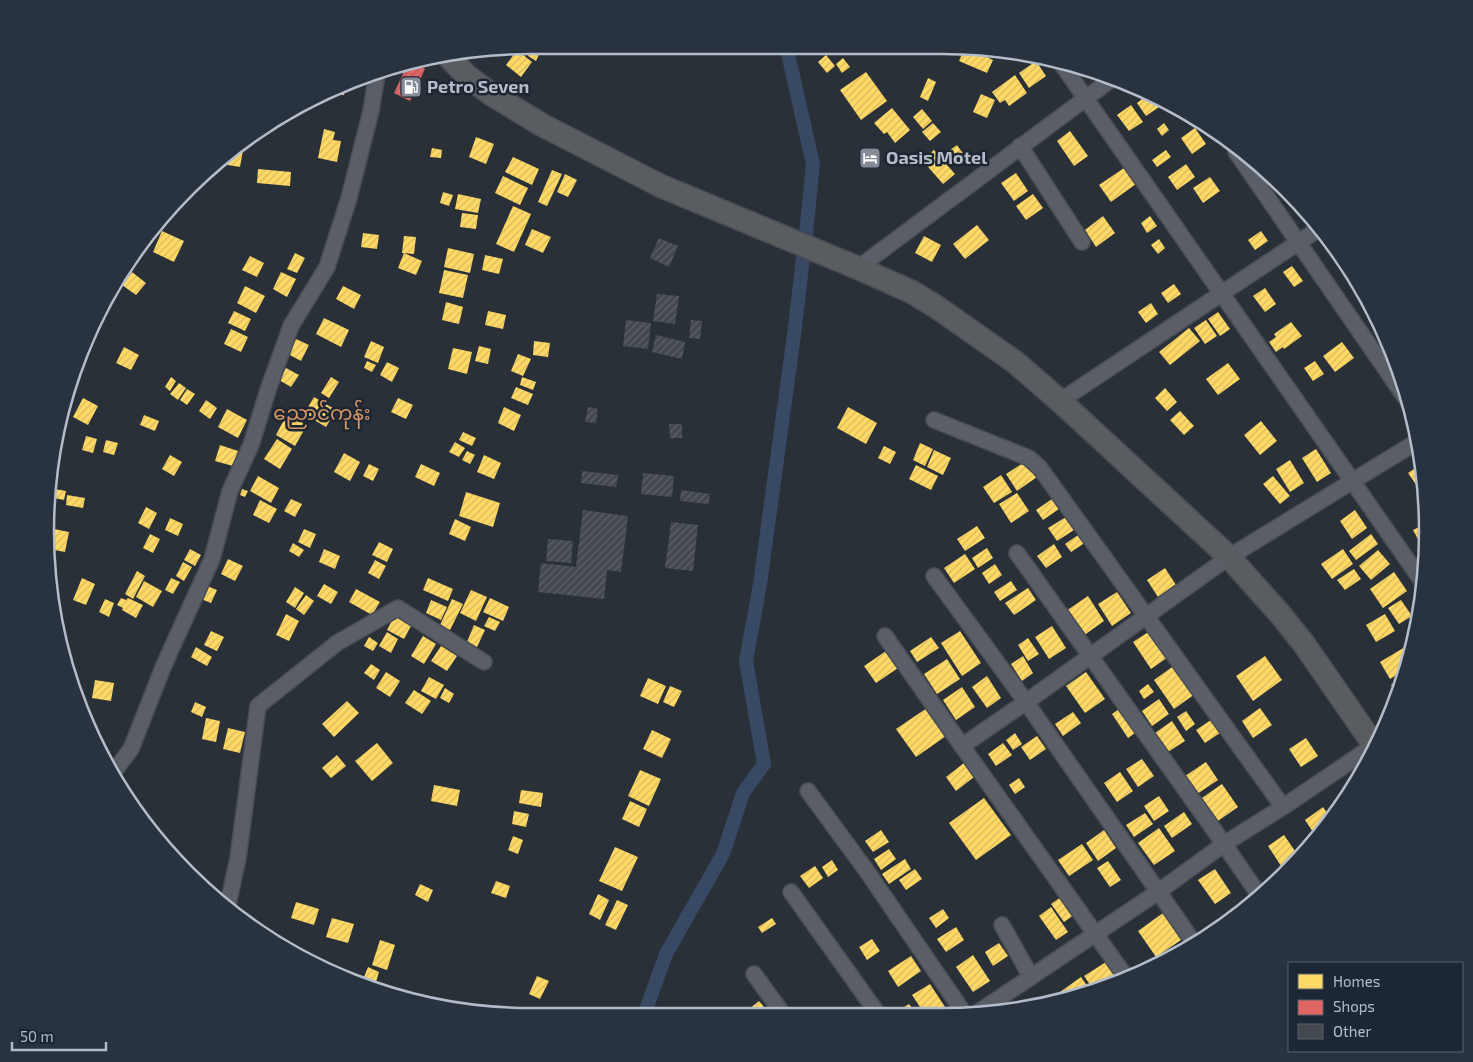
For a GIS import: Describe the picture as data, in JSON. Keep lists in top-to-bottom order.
{
  "districts": ["ညောင်ကုန်း"],
  "places": {
    "fuel station": ["Petro Seven"],
    "hotel": ["Oasis Motel"]
  },
  "legend": ["Homes", "Shops", "Other"],
  "scale_bar": "50 m"
}
